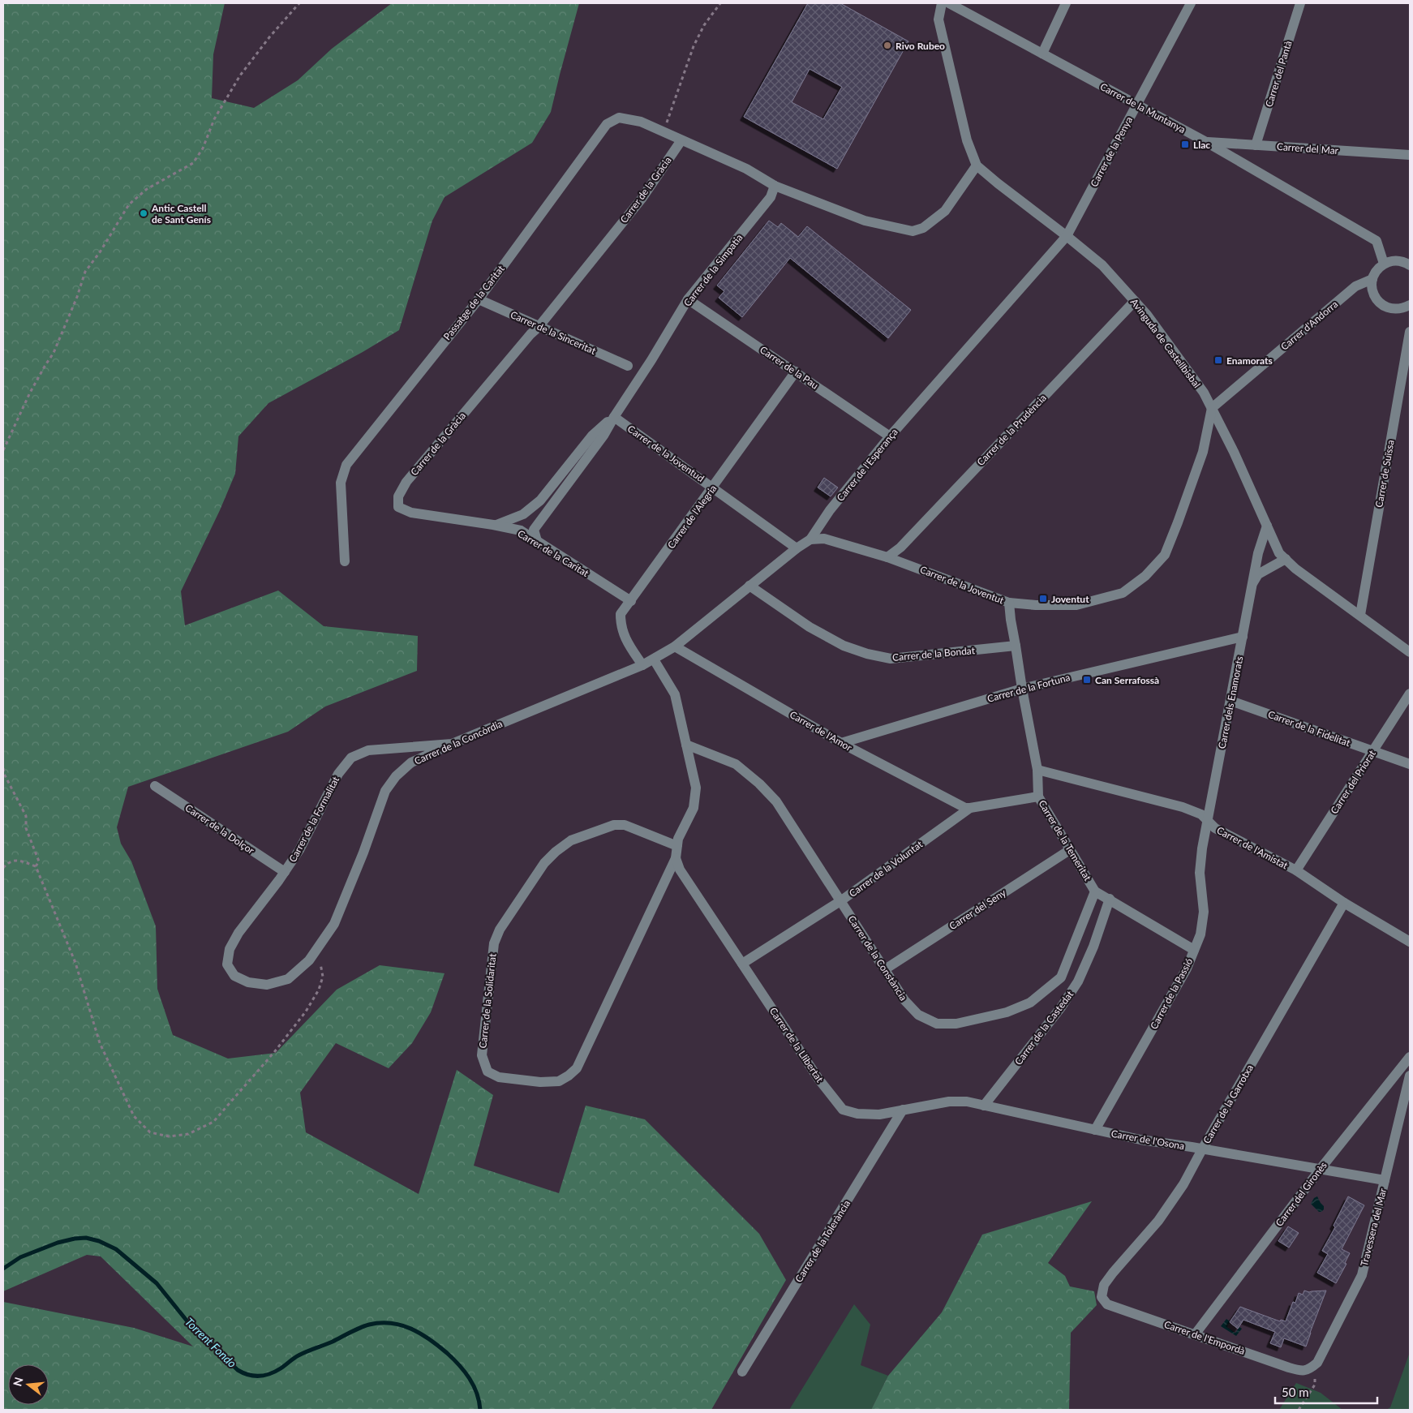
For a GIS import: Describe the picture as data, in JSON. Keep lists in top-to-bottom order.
{
  "streets": {
    "street": [
      "Carrer del Pantà",
      "Carrer de la Muntanya",
      "Carrer del Mar",
      "Carrer de la Penya",
      "Carrer de la Gràcia",
      "Carrer de la Simpatia",
      "Passatge de la Caritat",
      "Carrer d'Andorra",
      "Carrer de la Sinceritat",
      "Avinguda de Castellbisbal",
      "Carrer de la Pau",
      "Carrer de la Prudència",
      "Carrer de la Joventud",
      "Carrer de l'Esperança",
      "Carrer de Suïssa",
      "Carrer de l'Alegria",
      "Carrer de la Caritat",
      "Carrer de la Joventut",
      "Carrer de la Bondat",
      "Carrer de la Fortuna",
      "Carrer dels Enamorats",
      "Carrer de la Fidelitat",
      "Carrer de l'Amor",
      "Carrer de la Concòrdia",
      "Carrer del Priorat",
      "Carrer de la Formalitat",
      "Carrer de la Dolçor",
      "Carrer de la Temeritat",
      "Carrer de l'Amistat",
      "Carrer de la Voluntat",
      "Carrer del Seny",
      "Carrer de la Constància",
      "Carrer de la Passió",
      "Carrer de la Solidaritat",
      "Carrer de la Castedat",
      "Carrer de la Llibertat",
      "Carrer de la Garrotxa",
      "Carrer de l'Osona",
      "Carrer del Gironès",
      "Travessera del Mar",
      "Carrer de la Tolerància",
      "Carrer de l'Empordà"
    ]
  },
  "crossings": [
    ["Carrer del Pantà", "Carrer del Mar"],
    ["Carrer de la Muntanya", "Carrer del Mar"],
    ["Carrer de la Muntanya", "Carrer de la Penya"],
    ["Carrer de la Penya", "Avinguda de Castellbisbal"],
    ["Carrer de la Penya", "Carrer de l'Esperança"],
    ["Carrer de la Gràcia", "Passatge de la Caritat"],
    ["Carrer de la Gràcia", "Carrer de la Sinceritat"],
    ["Carrer de la Gràcia", "Carrer de la Caritat"],
    ["Carrer de la Simpatia", "Carrer de la Pau"],
    ["Carrer de la Simpatia", "Carrer de la Joventud"],
    ["Carrer de la Simpatia", "Carrer de la Caritat"],
    ["Passatge de la Caritat", "Carrer de la Sinceritat"],
    ["Carrer d'Andorra", "Avinguda de Castellbisbal"],
    ["Carrer d'Andorra", "Carrer de la Joventut"],
    ["Avinguda de Castellbisbal", "Carrer de la Prudència"],
    ["Avinguda de Castellbisbal", "Carrer de l'Esperança"],
    ["Avinguda de Castellbisbal", "Carrer de Suïssa"],
    ["Avinguda de Castellbisbal", "Carrer de la Joventut"],
    ["Avinguda de Castellbisbal", "Carrer dels Enamorats"],
    ["Carrer de la Pau", "Carrer de l'Esperança"],
    ["Carrer de la Pau", "Carrer de l'Alegria"],
    ["Carrer de la Prudència", "Carrer de la Joventut"],
    ["Carrer de la Joventud", "Carrer de l'Esperança"],
    ["Carrer de la Joventud", "Carrer de l'Alegria"],
    ["Carrer de l'Esperança", "Carrer de l'Alegria"],
    ["Carrer de l'Esperança", "Carrer de la Joventut"],
    ["Carrer de l'Esperança", "Carrer de la Bondat"],
    ["Carrer de l'Esperança", "Carrer de l'Amor"],
    ["Carrer de l'Esperança", "Carrer de la Concòrdia"],
    ["Carrer de l'Esperança", "Carrer de la Solidaritat"],
    ["Carrer de l'Alegria", "Carrer de la Caritat"],
    ["Carrer de l'Alegria", "Carrer de la Concòrdia"],
    ["Carrer de la Joventut", "Carrer de la Temeritat"],
    ["Carrer de la Bondat", "Carrer de la Temeritat"],
    ["Carrer de la Fortuna", "Carrer dels Enamorats"],
    ["Carrer de la Fortuna", "Carrer de l'Amor"],
    ["Carrer de la Fortuna", "Carrer de la Temeritat"],
    ["Carrer dels Enamorats", "Carrer de la Fidelitat"],
    ["Carrer dels Enamorats", "Carrer de l'Amistat"],
    ["Carrer dels Enamorats", "Carrer de la Passió"],
    ["Carrer de la Fidelitat", "Carrer del Priorat"],
    ["Carrer de l'Amor", "Carrer de la Voluntat"],
    ["Carrer de la Concòrdia", "Carrer de la Formalitat"],
    ["Carrer del Priorat", "Carrer de l'Amistat"],
    ["Carrer de la Formalitat", "Carrer de la Dolçor"],
    ["Carrer de la Temeritat", "Carrer de l'Amistat"],
    ["Carrer de la Temeritat", "Carrer de la Voluntat"],
    ["Carrer de la Temeritat", "Carrer del Seny"],
    ["Carrer de la Temeritat", "Carrer de la Constància"],
    ["Carrer de la Temeritat", "Carrer de la Passió"],
    ["Carrer de la Temeritat", "Carrer de la Castedat"],
    ["Carrer de l'Amistat", "Carrer de la Passió"],
    ["Carrer de l'Amistat", "Carrer de la Garrotxa"],
    ["Carrer de la Voluntat", "Carrer de la Constància"],
    ["Carrer de la Voluntat", "Carrer de la Llibertat"],
    ["Carrer del Seny", "Carrer de la Constància"],
    ["Carrer de la Constància", "Carrer de la Solidaritat"],
    ["Carrer de la Passió", "Carrer de l'Osona"],
    ["Carrer de la Solidaritat", "Carrer de la Llibertat"],
    ["Carrer de la Castedat", "Carrer de la Llibertat"],
    ["Carrer de la Castedat", "Carrer de l'Osona"],
    ["Carrer de la Llibertat", "Carrer de l'Osona"],
    ["Carrer de la Llibertat", "Carrer de la Tolerància"],
    ["Carrer de la Garrotxa", "Carrer de l'Osona"],
    ["Carrer de la Garrotxa", "Carrer de l'Empordà"],
    ["Carrer de l'Osona", "Carrer del Gironès"],
    ["Carrer de l'Osona", "Travessera del Mar"],
    ["Carrer del Gironès", "Carrer de l'Empordà"],
    ["Travessera del Mar", "Carrer de l'Empordà"]
  ],
  "water": ["Torrent Fondo"],
  "places": {
    "other": ["Rivo Rubeo", "Antic Castell de Sant Genís"],
    "transit": [
      "Llac",
      "Enamorats",
      "Joventut",
      "Can Serrafossà"
    ]
  },
  "scale_bar": "50 m",
  "north": "left"
}
